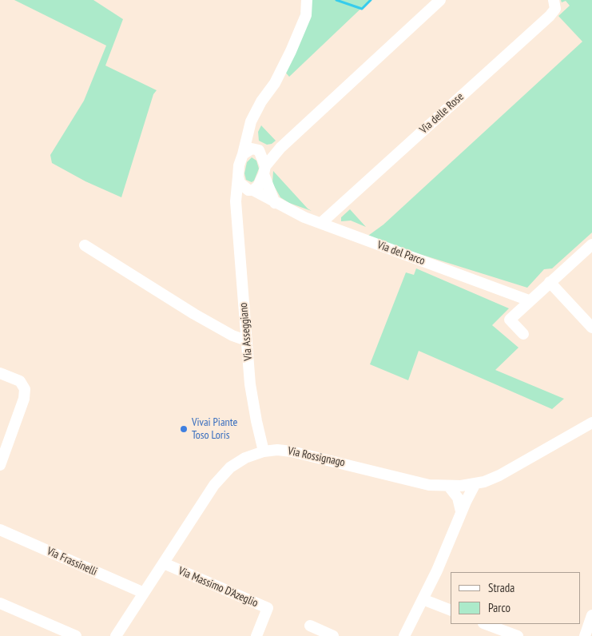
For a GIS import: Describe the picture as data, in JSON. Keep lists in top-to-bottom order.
{
  "streets": {
    "street": [
      "Via delle Rose",
      "Via del Parco",
      "Via Asseggiano",
      "Via Rossignago",
      "Via Frassinelli",
      "Via Massimo D'Azeglio"
    ]
  },
  "crossings": [
    ["Via delle Rose", "Via del Parco"],
    ["Via Asseggiano", "Via Rossignago"],
    ["Via Rossignago", "Via Frassinelli"],
    ["Via Rossignago", "Via Massimo D'Azeglio"]
  ],
  "places": ["Vivai Piante Toso Loris"],
  "legend": ["Strada", "Parco"]
}
